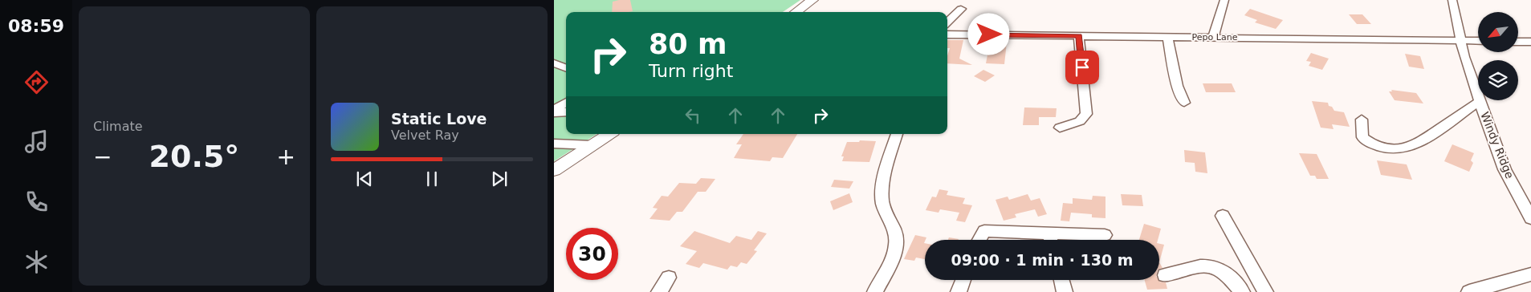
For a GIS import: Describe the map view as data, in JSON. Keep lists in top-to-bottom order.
{
  "streets": {
    "street": ["Pepo Lane", "Windy Ridge"]
  },
  "crossings": [
    ["Pepo Lane", "Windy Ridge"]
  ],
  "north": "bottom left",
  "page": {
    "tabs": "08:59",
    "tile": "Climate",
    "turn": ["80 m", "Turn right"],
    "song": ["Static Love", "Velvet Ray"],
    "heat": ["−", "20.5°", "+"],
    "limit": "30",
    "trip": "09:00 · 1 min · 130 m"
  }
}
